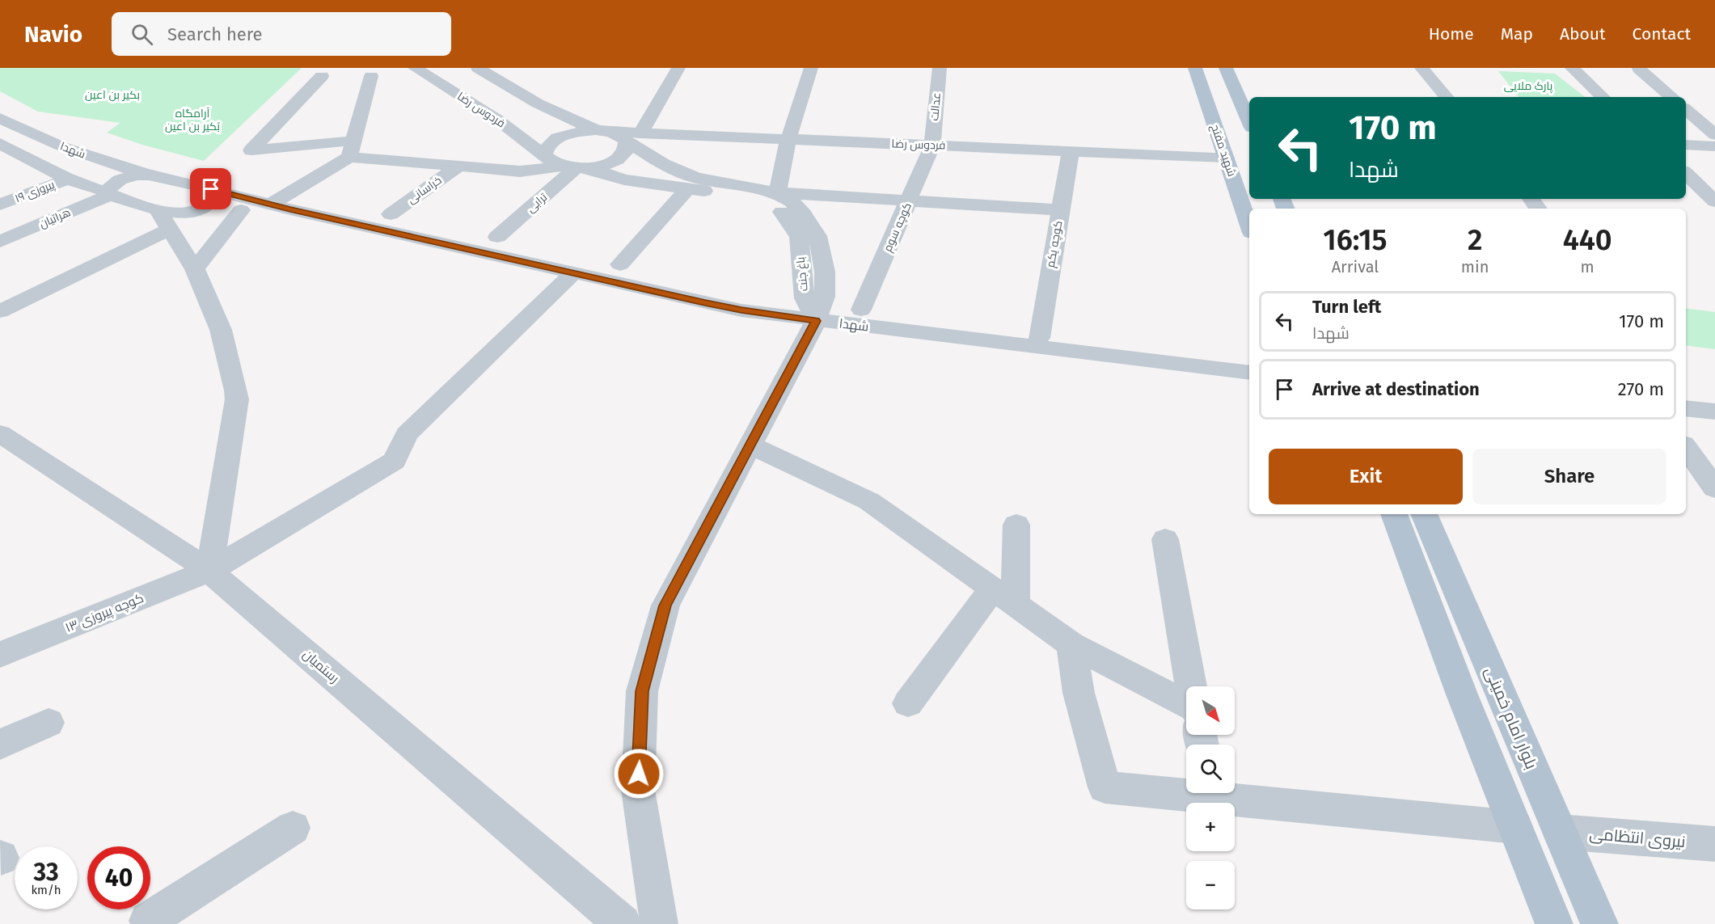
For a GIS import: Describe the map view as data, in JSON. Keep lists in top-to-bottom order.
{
  "streets": {
    "main road": ["شهید مفتح", "بلوار امام خمینی"],
    "street": [
      "عدالت",
      "فردوس رضا",
      "شهدا",
      "خراسانی",
      "پیروزی ۱۹",
      "ترابی",
      "هراتیان",
      "کوچه سوم",
      "کوچه یکم",
      "باغ جنت",
      "کوچه پیروزی ۱۳",
      "رستمیان",
      "نیروی انتظامی"
    ]
  },
  "crossings": [
    ["عدالت", "فردوس رضا"],
    ["عدالت", "کوچه سوم"],
    ["فردوس رضا", "شهید مفتح"],
    ["فردوس رضا", "ترابی"],
    ["فردوس رضا", "کوچه سوم"],
    ["فردوس رضا", "کوچه یکم"],
    ["فردوس رضا", "باغ جنت"],
    ["شهدا", "پیروزی ۱۹"],
    ["شهدا", "هراتیان"],
    ["شهدا", "باغ جنت"],
    ["شهدا", "کوچه پیروزی ۱۳"],
    ["ترابی", "باغ جنت"],
    ["کوچه پیروزی ۱۳", "رستمیان"],
    ["بلوار امام خمینی", "نیروی انتظامی"]
  ],
  "parks": ["پارک ملایی", "بکیر بن اعین", "آرامگاه بُکیر بن اعین"],
  "north": "bottom right",
  "page": {
    "header": "Navio",
    "search": "Search here",
    "nav": [
      "Home",
      "Map",
      "About",
      "Contact"
    ],
    "turn": ["170 m", "شهدا"],
    "eta": [
      "16:15",
      "Arrival",
      "2",
      "min",
      "440",
      "m"
    ],
    "list": [
      {
        "name": "Turn left",
        "note": "شهدا",
        "value": "170 m"
      },
      {
        "name": "Arrive at destination",
        "value": "270 m"
      }
    ],
    "buttons": ["Exit", "Share"],
    "map_buttons": ["+", "−"],
    "speed": "33 km/h",
    "limit": "40"
  }
}
